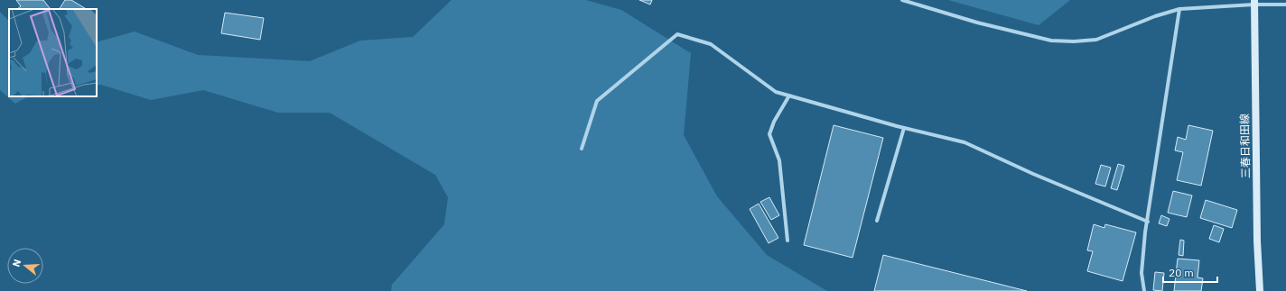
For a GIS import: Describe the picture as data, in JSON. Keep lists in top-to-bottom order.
{
  "streets": {
    "main road": ["三春日和田線"]
  },
  "scale_bar": "20 m",
  "north": "left"
}
